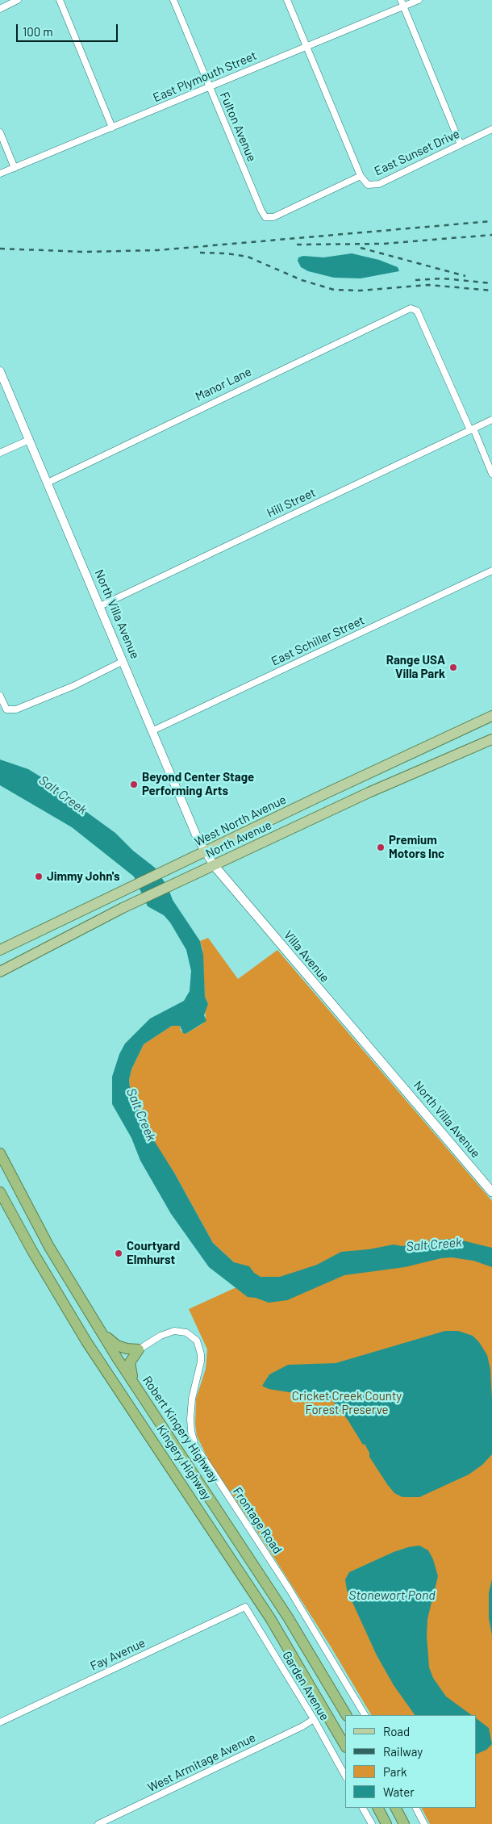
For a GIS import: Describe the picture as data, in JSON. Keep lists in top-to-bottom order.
{
  "streets": {
    "highway": ["Robert Kingery Highway", "Kingery Highway"],
    "main road": [
      "North Villa Avenue",
      "West North Avenue",
      "North Avenue",
      "Villa Avenue"
    ],
    "street": [
      "East Plymouth Street",
      "Fulton Avenue",
      "East Sunset Drive",
      "Manor Lane",
      "Hill Street",
      "East Schiller Street",
      "Frontage Road",
      "Fay Avenue",
      "Garden Avenue",
      "West Armitage Avenue"
    ]
  },
  "crossings": [
    ["East Plymouth Street", "Fulton Avenue"],
    ["Fulton Avenue", "East Sunset Drive"],
    ["Manor Lane", "Hill Street"],
    ["Manor Lane", "North Villa Avenue"],
    ["Hill Street", "North Villa Avenue"],
    ["North Villa Avenue", "East Schiller Street"],
    ["North Villa Avenue", "West North Avenue"],
    ["North Villa Avenue", "North Avenue"],
    ["North Villa Avenue", "Villa Avenue"],
    ["North Avenue", "Villa Avenue"],
    ["Fay Avenue", "Garden Avenue"],
    ["Garden Avenue", "West Armitage Avenue"]
  ],
  "water": ["Salt Creek", "Stonewort Pond"],
  "parks": ["Cricket Creek County Forest Preserve"],
  "places": [
    "Range USA Villa Park",
    "Beyond Center Stage Performing Arts",
    "Premium Motors Inc",
    "Jimmy John's",
    "Courtyard Elmhurst"
  ],
  "legend": [
    "Road",
    "Railway",
    "Park",
    "Water"
  ],
  "scale_bar": "100 m"
}
